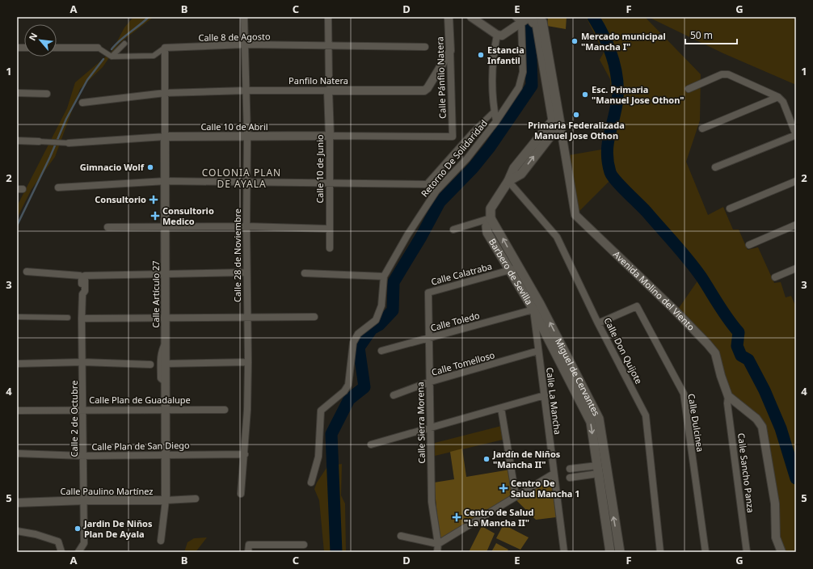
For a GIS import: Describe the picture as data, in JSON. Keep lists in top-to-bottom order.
{
  "streets": {
    "main road": ["Barbero de Sevilla", "Avenida Molino del Viento", "Miguel de Cervantes"],
    "street": [
      "Calle 8 de Agosto",
      "Calle Pánfilo Natera",
      "Panfilo Natera",
      "Calle 10 de Abril",
      "Retorno De Solidaridad",
      "Calle 10 de Junio",
      "Calle 28 de Noviembre",
      "Calle Calatraba",
      "Calle Artículo 27",
      "Calle Toledo",
      "Calle Don Quijote",
      "Calle Tomelloso",
      "Calle Plan de Guadalupe",
      "Calle La Mancha",
      "Calle 2 de Octubre",
      "Calle Sierra Morena",
      "Calle Dulcinea",
      "Calle Plan de San Diego",
      "Calle Sancho Panza",
      "Calle Paulino Martínez"
    ]
  },
  "crossings": [
    ["Calle 8 de Agosto", "Calle 28 de Noviembre"],
    ["Calle 8 de Agosto", "Calle Artículo 27"],
    ["Calle Pánfilo Natera", "Panfilo Natera"],
    ["Calle Pánfilo Natera", "Calle 10 de Abril"],
    ["Panfilo Natera", "Calle 10 de Junio"],
    ["Panfilo Natera", "Calle 28 de Noviembre"],
    ["Panfilo Natera", "Calle Artículo 27"],
    ["Calle 10 de Abril", "Calle 10 de Junio"],
    ["Calle 10 de Abril", "Calle 28 de Noviembre"],
    ["Calle 10 de Abril", "Calle Artículo 27"],
    ["Calle 28 de Noviembre", "Calle Plan de San Diego"],
    ["Barbero de Sevilla", "Calle Calatraba"],
    ["Barbero de Sevilla", "Avenida Molino del Viento"],
    ["Barbero de Sevilla", "Calle Toledo"],
    ["Barbero de Sevilla", "Calle Don Quijote"],
    ["Barbero de Sevilla", "Miguel de Cervantes"],
    ["Barbero de Sevilla", "Calle La Mancha"],
    ["Calle Calatraba", "Miguel de Cervantes"],
    ["Calle Calatraba", "Calle Sierra Morena"],
    ["Avenida Molino del Viento", "Calle Sancho Panza"],
    ["Calle Artículo 27", "Calle Plan de Guadalupe"],
    ["Calle Artículo 27", "Calle Plan de San Diego"],
    ["Calle Artículo 27", "Calle Paulino Martínez"],
    ["Calle Toledo", "Calle La Mancha"],
    ["Calle Toledo", "Calle Sierra Morena"],
    ["Calle Don Quijote", "Calle Dulcinea"],
    ["Calle Tomelloso", "Calle La Mancha"],
    ["Calle Tomelloso", "Calle Sierra Morena"],
    ["Calle Plan de Guadalupe", "Calle 2 de Octubre"],
    ["Calle 2 de Octubre", "Calle Plan de San Diego"],
    ["Calle 2 de Octubre", "Calle Paulino Martínez"]
  ],
  "one_way": ["Barbero de Sevilla", "Miguel de Cervantes"],
  "districts": ["COLONIA PLAN DE AYALA"],
  "places": {
    "other": [
      "Mercado municipal \"Mancha I\"",
      "Estancia Infantil",
      "Esc. Primaria \"Manuel Jose Othon\"",
      "Primaria Federalizada Manuel Jose Othon",
      "Gimnacio Wolf",
      "Jardín de Niños \"Mancha II\"",
      "Jardin De Niños Plan De Ayala"
    ],
    "health": [
      "Consultorio",
      "Consultorio Medico",
      "Centro De Salud Mancha 1",
      "Centro de Salud \"La Mancha II\""
    ]
  },
  "scale_bar": "50 m",
  "north": "top left",
  "grid": {
    "columns": [
      "A",
      "B",
      "C",
      "D",
      "E",
      "F",
      "G"
    ],
    "rows": [
      "1",
      "2",
      "3",
      "4",
      "5"
    ]
  }
}
